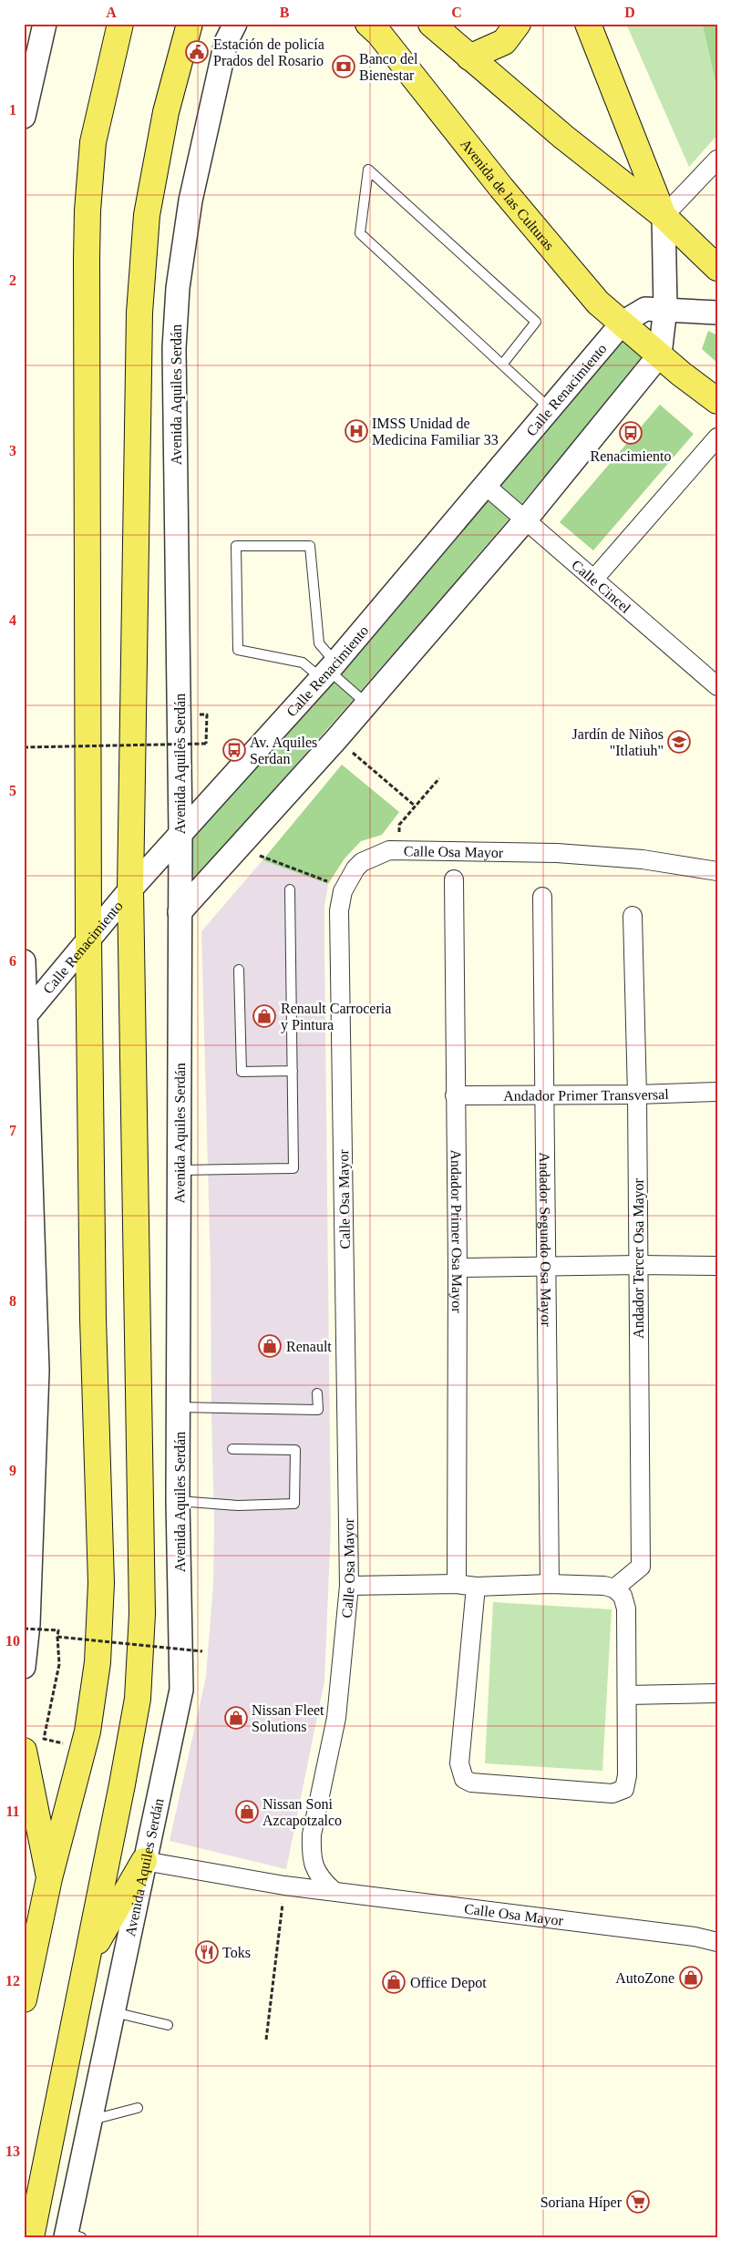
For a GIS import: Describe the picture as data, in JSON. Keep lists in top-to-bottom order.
{
  "streets": {
    "main road": ["Avenida de las Culturas"],
    "street": [
      "Calle Renacimiento",
      "Avenida Aquiles Serdán",
      "Calle Cincel",
      "Calle Osa Mayor",
      "Andador Primer Transversal",
      "Andador Primer Osa Mayor",
      "Andador Segundo Osa Mayor",
      "Andador Tercer Osa Mayor"
    ]
  },
  "crossings": [
    ["Avenida de las Culturas", "Calle Renacimiento"],
    ["Calle Renacimiento", "Avenida Aquiles Serdán"],
    ["Calle Renacimiento", "Calle Cincel"],
    ["Avenida Aquiles Serdán", "Calle Osa Mayor"],
    ["Andador Primer Transversal", "Andador Primer Osa Mayor"],
    ["Andador Primer Transversal", "Andador Segundo Osa Mayor"],
    ["Andador Primer Transversal", "Andador Tercer Osa Mayor"]
  ],
  "places": {
    "public building": ["Estación de policía Prados del Rosario"],
    "bank": ["Banco del Bienestar"],
    "hospital": ["IMSS Unidad de Medicina Familiar 33"],
    "bus stop": ["Renacimiento", "Av. Aquiles Serdan"],
    "school or university": ["Jardín de Niños \"Itlatiuh\""],
    "shop": [
      "Renault Carroceria y Pintura",
      "Renault",
      "Nissan Fleet Solutions",
      "Nissan Soni Azcapotzalco",
      "AutoZone",
      "Office Depot"
    ],
    "restaurant": ["Toks"],
    "supermarket": ["Soriana Híper"]
  },
  "grid": {
    "columns": [
      "A",
      "B",
      "C",
      "D"
    ],
    "rows": [
      "1",
      "2",
      "3",
      "4",
      "5",
      "6",
      "7",
      "8",
      "9",
      "10",
      "11",
      "12",
      "13"
    ]
  }
}
